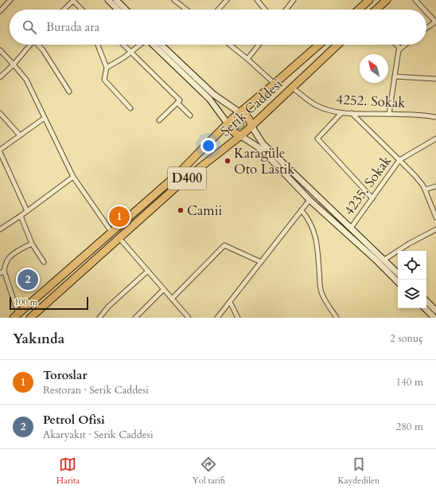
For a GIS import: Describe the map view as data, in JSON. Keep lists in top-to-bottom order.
{
  "streets": {
    "highway": ["Serik Caddesi", "D400"],
    "street": ["4252. Sokak", "4235. Sokak"]
  },
  "crossings": [
    ["4252. Sokak", "Serik Caddesi"]
  ],
  "places": ["Karagüle Oto Lastik", "Camii"],
  "scale_bar": "100 m",
  "north": "top left",
  "page": {
    "search": "Burada ara",
    "pins": ["1", "2"],
    "scale": "100 m",
    "heading": ["Yakında", "2 sonuç"],
    "list": [
      {
        "mark": "1",
        "name": "Toroslar",
        "note": "Restoran · Serik Caddesi",
        "value": "140 m"
      },
      {
        "mark": "2",
        "name": "Petrol Ofisi",
        "note": "Akaryakıt · Serik Caddesi",
        "value": "280 m"
      }
    ],
    "nav": ["Harita", "Yol tarifi", "Kaydedilen"]
  }
}
